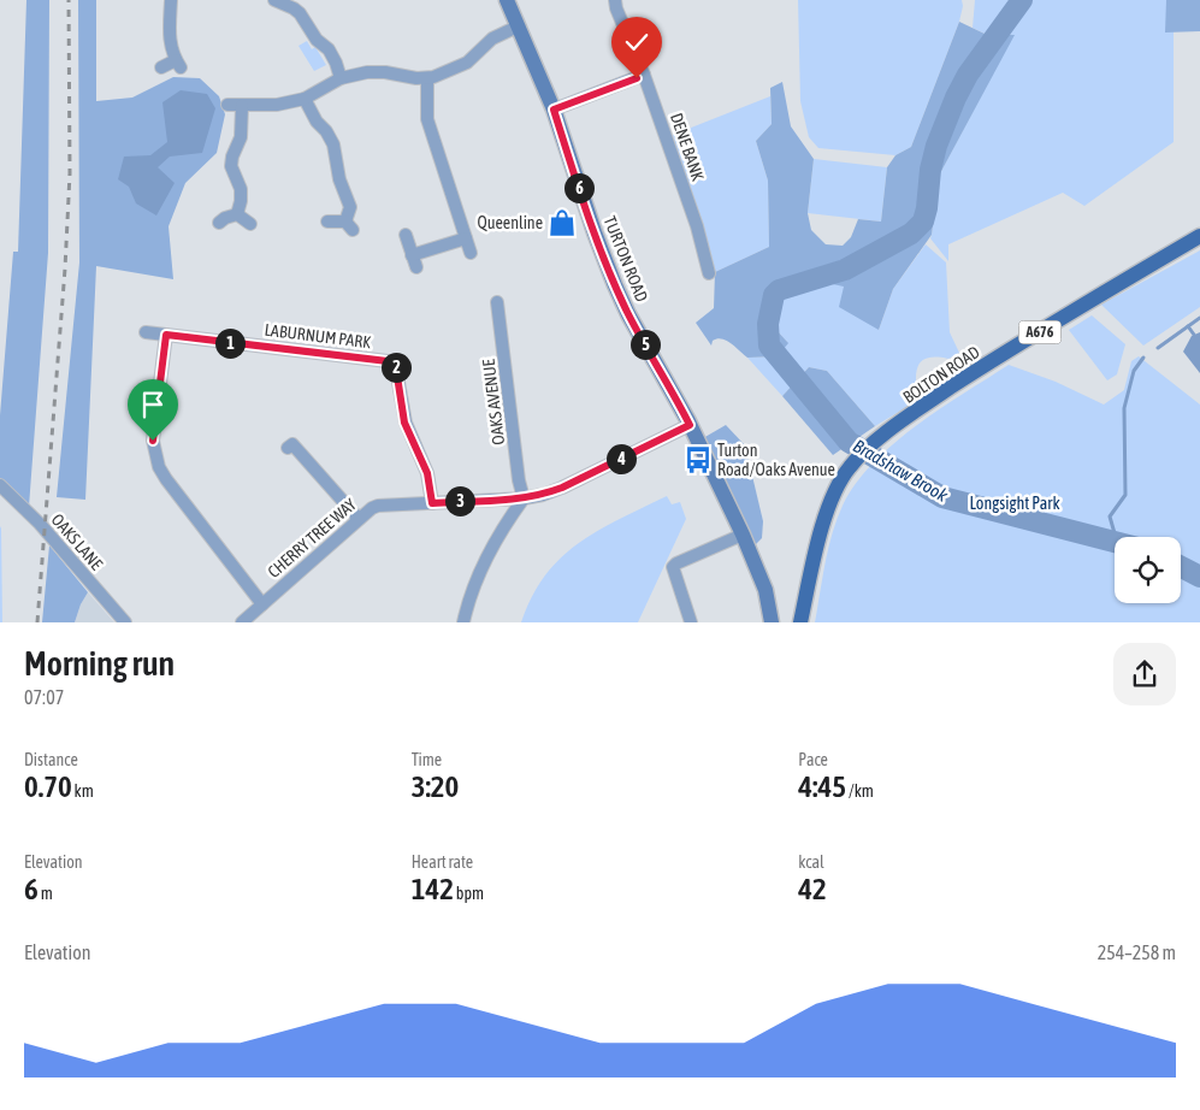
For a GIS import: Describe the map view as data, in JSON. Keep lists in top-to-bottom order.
{
  "streets": {
    "main road": ["TURTON ROAD", "A676", "BOLTON ROAD"],
    "street": [
      "DENE BANK",
      "LABURNUM PARK",
      "OAKS AVENUE",
      "CHERRY TREE WAY",
      "OAKS LANE"
    ]
  },
  "crossings": [
    ["LABURNUM PARK", "CHERRY TREE WAY"],
    ["OAKS AVENUE", "CHERRY TREE WAY"]
  ],
  "water": ["Bradshaw Brook"],
  "parks": ["Longsight Park"],
  "places": {
    "shop": ["Queenline"],
    "bus stop": ["Turton Road/Oaks Avenue"]
  },
  "page": {
    "pins": [
      "6",
      "1",
      "5",
      "2",
      "4",
      "3"
    ],
    "heading": ["Morning run", "07:07"],
    "stats": [
      ["Distance", "0.70 km"],
      ["Time", "3:20"],
      ["Pace", "4:45 /km"],
      ["Elevation", "6 m"],
      ["Heart rate", "142 bpm"],
      ["kcal", "42"]
    ],
    "chart": ["Elevation", "254–258 m"]
  }
}
